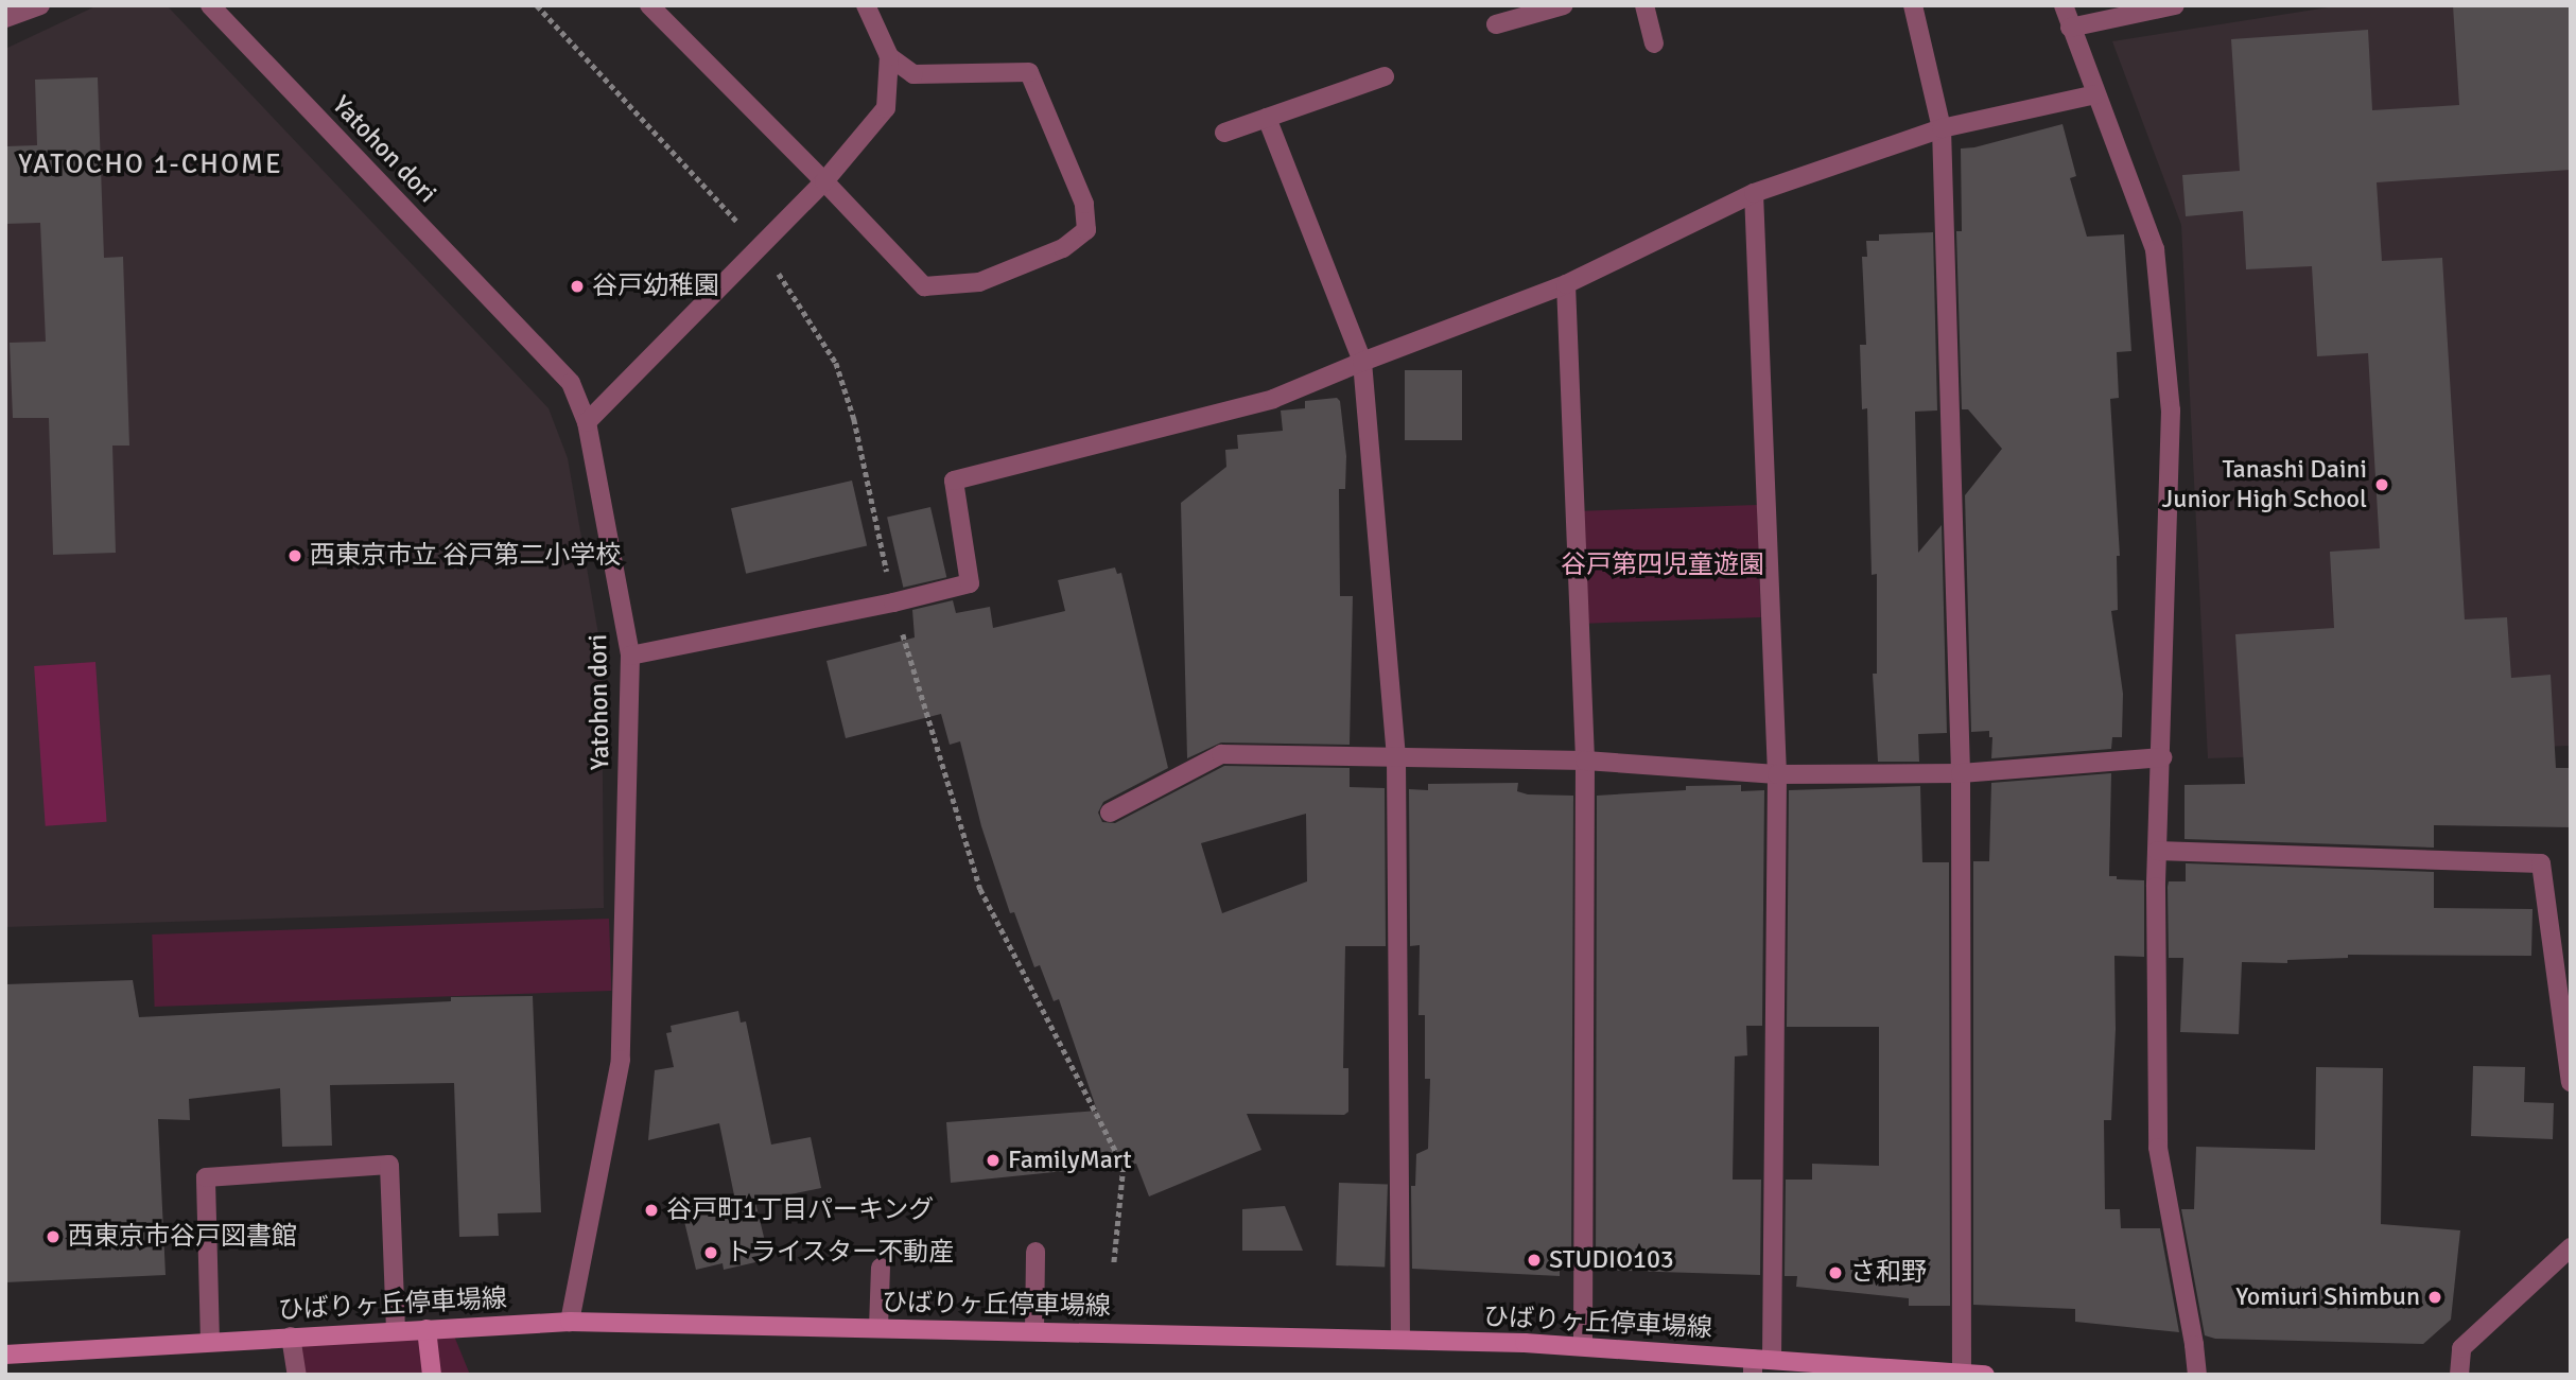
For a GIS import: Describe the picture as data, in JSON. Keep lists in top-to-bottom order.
{
  "streets": {
    "main road": ["ひばりヶ丘停車場線"],
    "street": ["Yatohon dori"]
  },
  "crossings": [
    ["Yatohon dori", "ひばりヶ丘停車場線"]
  ],
  "districts": ["YATOCHO 1-CHOME"],
  "parks": ["谷戸第四児童遊園"],
  "places": [
    "谷戸幼稚園",
    "Tanashi Daini Junior High School",
    "西東京市立 谷戸第二小学校",
    "FamilyMart",
    "谷戸町1丁目パーキング",
    "西東京市谷戸図書館",
    "トライスター不動産",
    "STUDIO103",
    "さ和野",
    "Yomiuri Shimbun"
  ]
}
